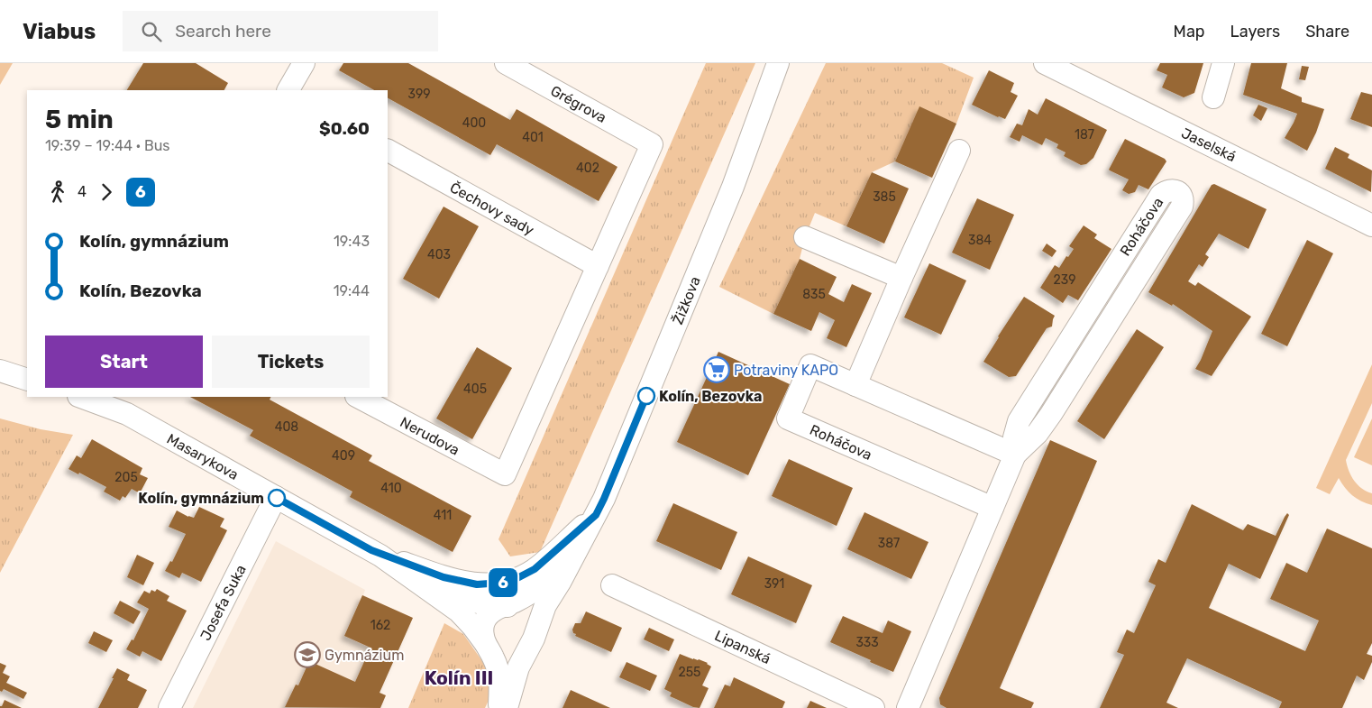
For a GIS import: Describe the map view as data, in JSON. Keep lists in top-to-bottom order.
{
  "streets": {
    "street": [
      "Grégrova",
      "Jaselská",
      "Čechovy sady",
      "Roháčova",
      "Žižkova",
      "Nerudova",
      "Masarykova",
      "Josefa Suka",
      "Lipanská"
    ]
  },
  "crossings": [
    ["Grégrova", "Čechovy sady"],
    ["Grégrova", "Nerudova"],
    ["Čechovy sady", "Nerudova"],
    ["Žižkova", "Masarykova"],
    ["Masarykova", "Josefa Suka"]
  ],
  "districts": ["Kolín III"],
  "places": {
    "supermarket": ["Potraviny KAPO"],
    "other": ["Kolín, Bezovka", "Kolín, gymnázium"],
    "school or university": ["Gymnázium"]
  },
  "lines": ["bus line 6"],
  "house_numbers": [
    "399",
    "400",
    "187",
    "401",
    "402",
    "385",
    "384",
    "403",
    "239",
    "835",
    "405",
    "408",
    "409",
    "205",
    "410",
    "411",
    "387",
    "391",
    "162",
    "333",
    "255"
  ],
  "page": {
    "header": "Viabus",
    "search": "Search here",
    "nav": ["Map", "Layers", "Share"],
    "on_map": "6",
    "heading": ["5 min", "19:39 – 19:44 · Bus", "$0.60"],
    "legs": ["4", "6"],
    "list": [
      {
        "name": "Kolín, gymnázium",
        "value": "19:43"
      },
      {
        "name": "Kolín, Bezovka",
        "value": "19:44"
      }
    ],
    "buttons": ["Start", "Tickets"]
  }
}
